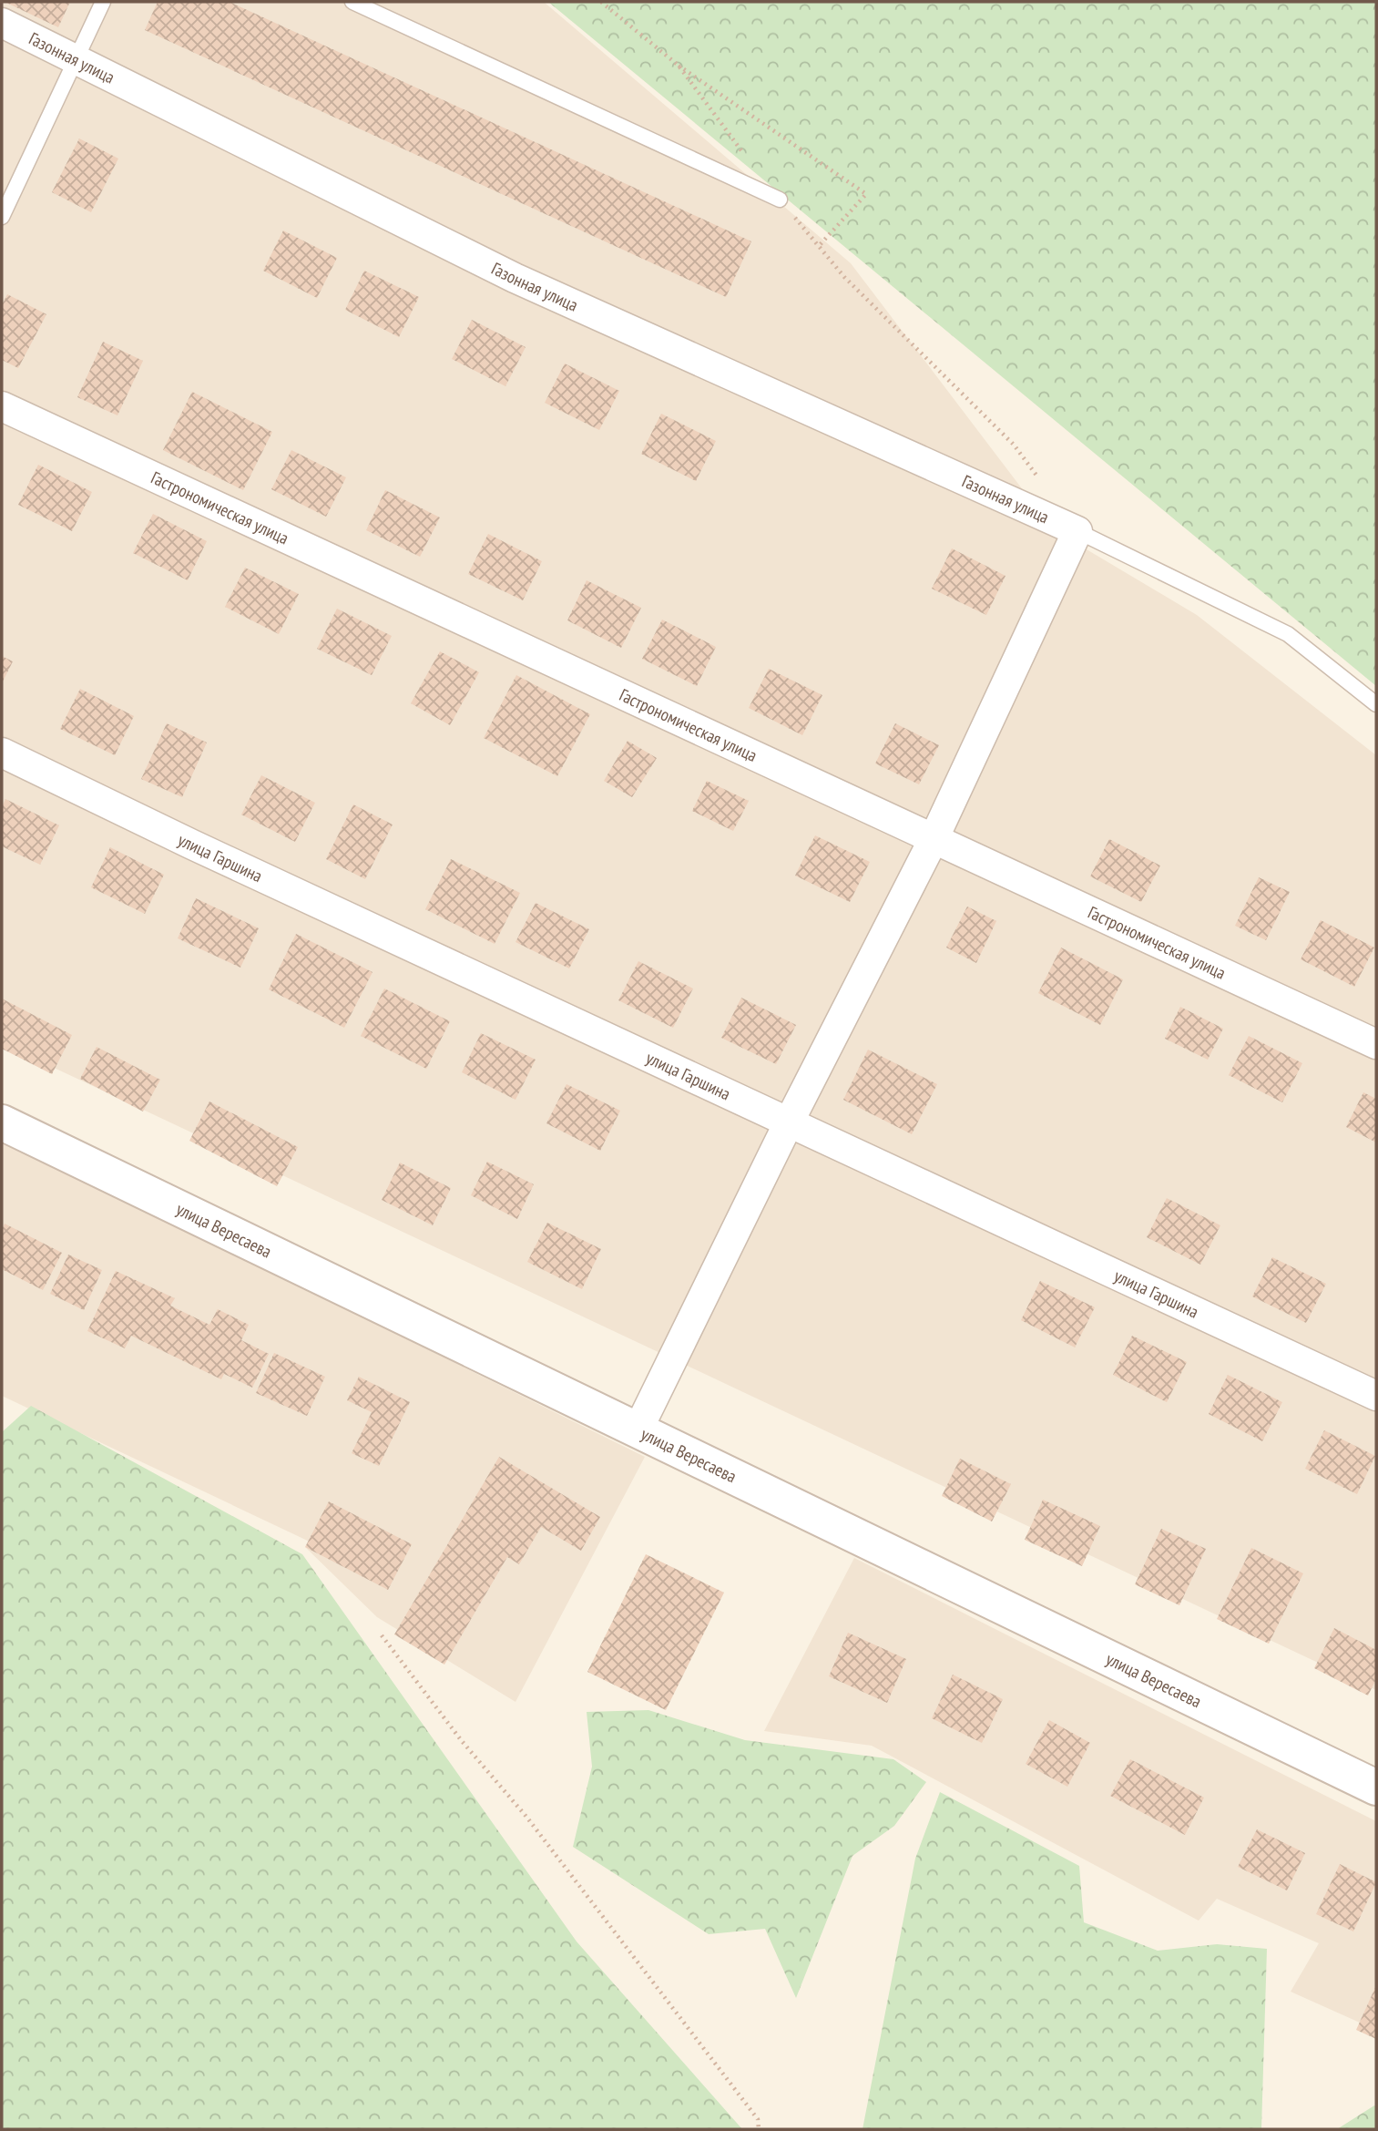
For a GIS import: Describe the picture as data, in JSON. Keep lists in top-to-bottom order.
{
  "streets": {
    "street": [
      "Газонная улица",
      "Гастрономическая улица",
      "улица Гаршина",
      "улица Вересаева"
    ]
  }
}
